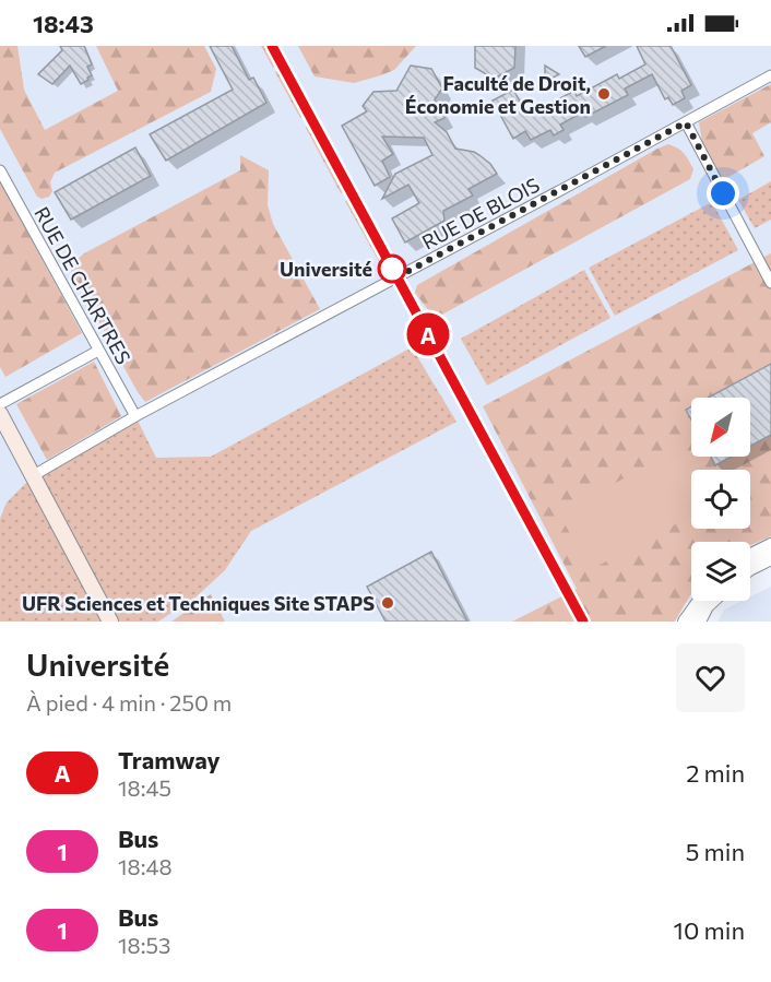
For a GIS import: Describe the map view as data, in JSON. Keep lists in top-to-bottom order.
{
  "streets": {
    "street": ["RUE DE BLOIS", "RUE DE CHARTRES"]
  },
  "crossings": [
    ["RUE DE BLOIS", "RUE DE CHARTRES"]
  ],
  "places": ["Faculté de Droit, Économie et Gestion", "Université", "UFR Sciences et Techniques Site STAPS"],
  "lines": ["tram line A"],
  "north": "bottom left",
  "page": {
    "status": "18:43",
    "on_map": "A",
    "heading": ["Université", "À pied · 4 min · 250 m"],
    "list": [
      {
        "mark": "A",
        "name": "Tramway",
        "note": "18:45",
        "value": "2 min"
      },
      {
        "mark": "1",
        "name": "Bus",
        "note": "18:48",
        "value": "5 min"
      },
      {
        "mark": "1",
        "name": "Bus",
        "note": "18:53",
        "value": "10 min"
      }
    ]
  }
}
